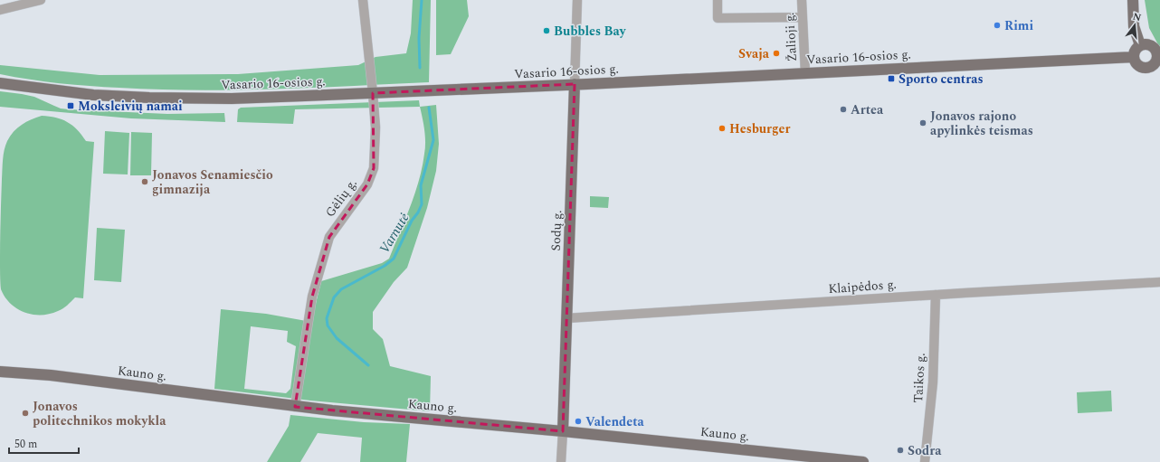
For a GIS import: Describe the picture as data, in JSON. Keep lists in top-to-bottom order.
{
  "streets": {
    "main road": ["Vasario 16-osios g.", "Sodų g.", "Kauno g."],
    "street": [
      "Žalioji g.",
      "Gėlių g.",
      "Klaipėdos g.",
      "Taikos g."
    ]
  },
  "crossings": [
    ["Žalioji g.", "Vasario 16-osios g."],
    ["Vasario 16-osios g.", "Gėlių g."],
    ["Vasario 16-osios g.", "Sodų g."],
    ["Gėlių g.", "Kauno g."],
    ["Sodų g.", "Klaipėdos g."],
    ["Sodų g.", "Kauno g."],
    ["Klaipėdos g.", "Taikos g."]
  ],
  "water": ["Varnutė"],
  "places": {
    "other": [
      "Rimi",
      "Bubbles Bay",
      "Svaja",
      "Artea",
      "Jonavos rajono apylinkės teismas",
      "Hesburger",
      "Jonavos Senamiesčio gimnazija",
      "Jonavos politechnikos mokykla",
      "Valendeta",
      "Sodra"
    ],
    "transit": ["Sporto centras", "Moksleivių namai"]
  },
  "scale_bar": "50 m",
  "north": "top"
}
